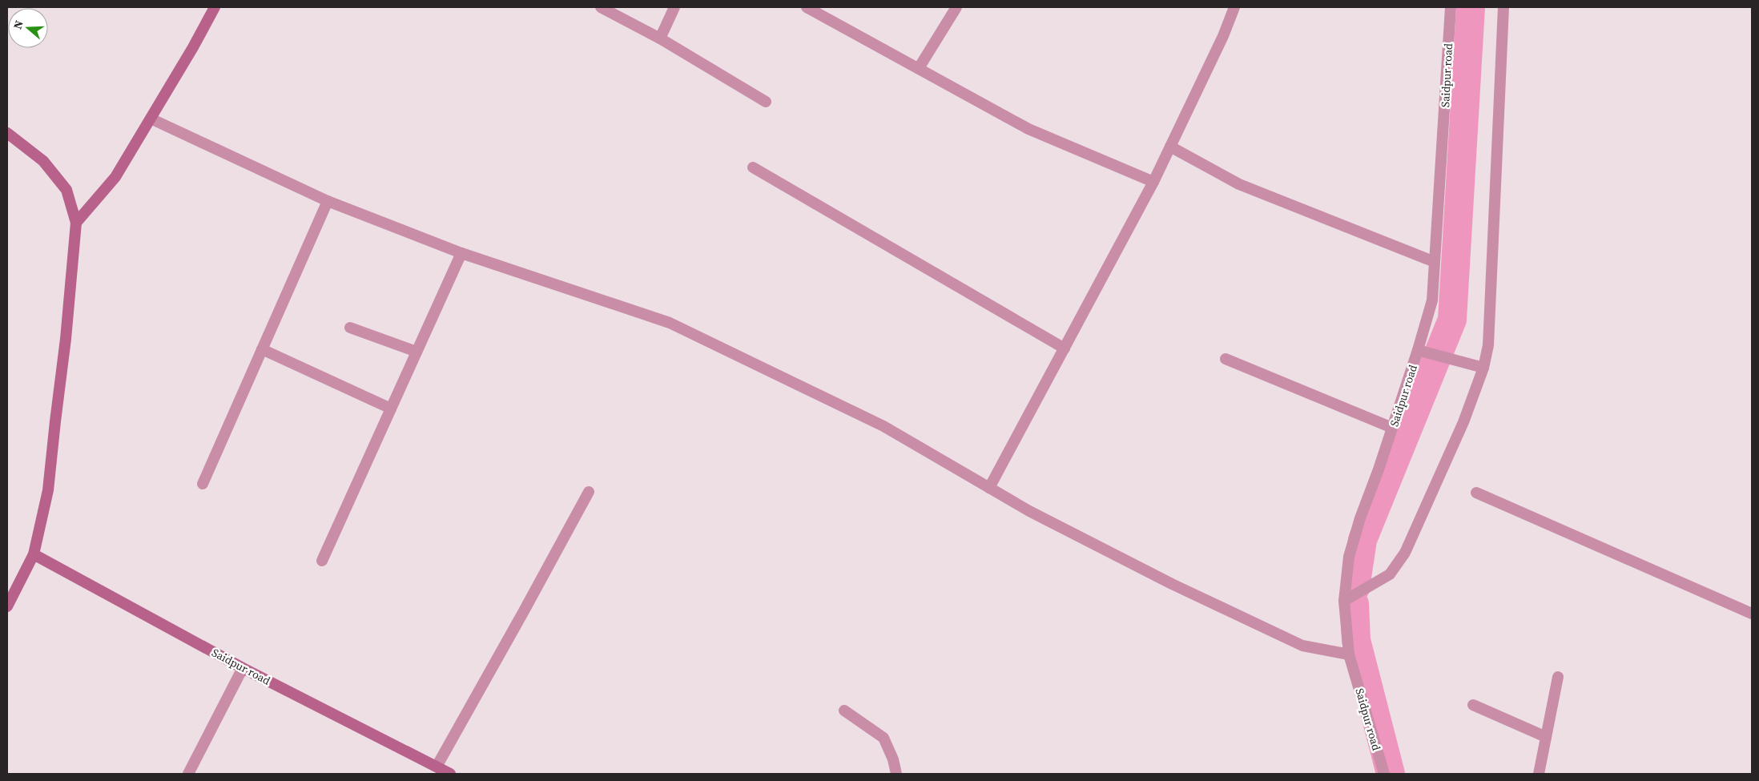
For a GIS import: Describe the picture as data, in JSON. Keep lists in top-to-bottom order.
{
  "streets": {
    "main road": ["Saidpur road"]
  },
  "north": "left"
}
